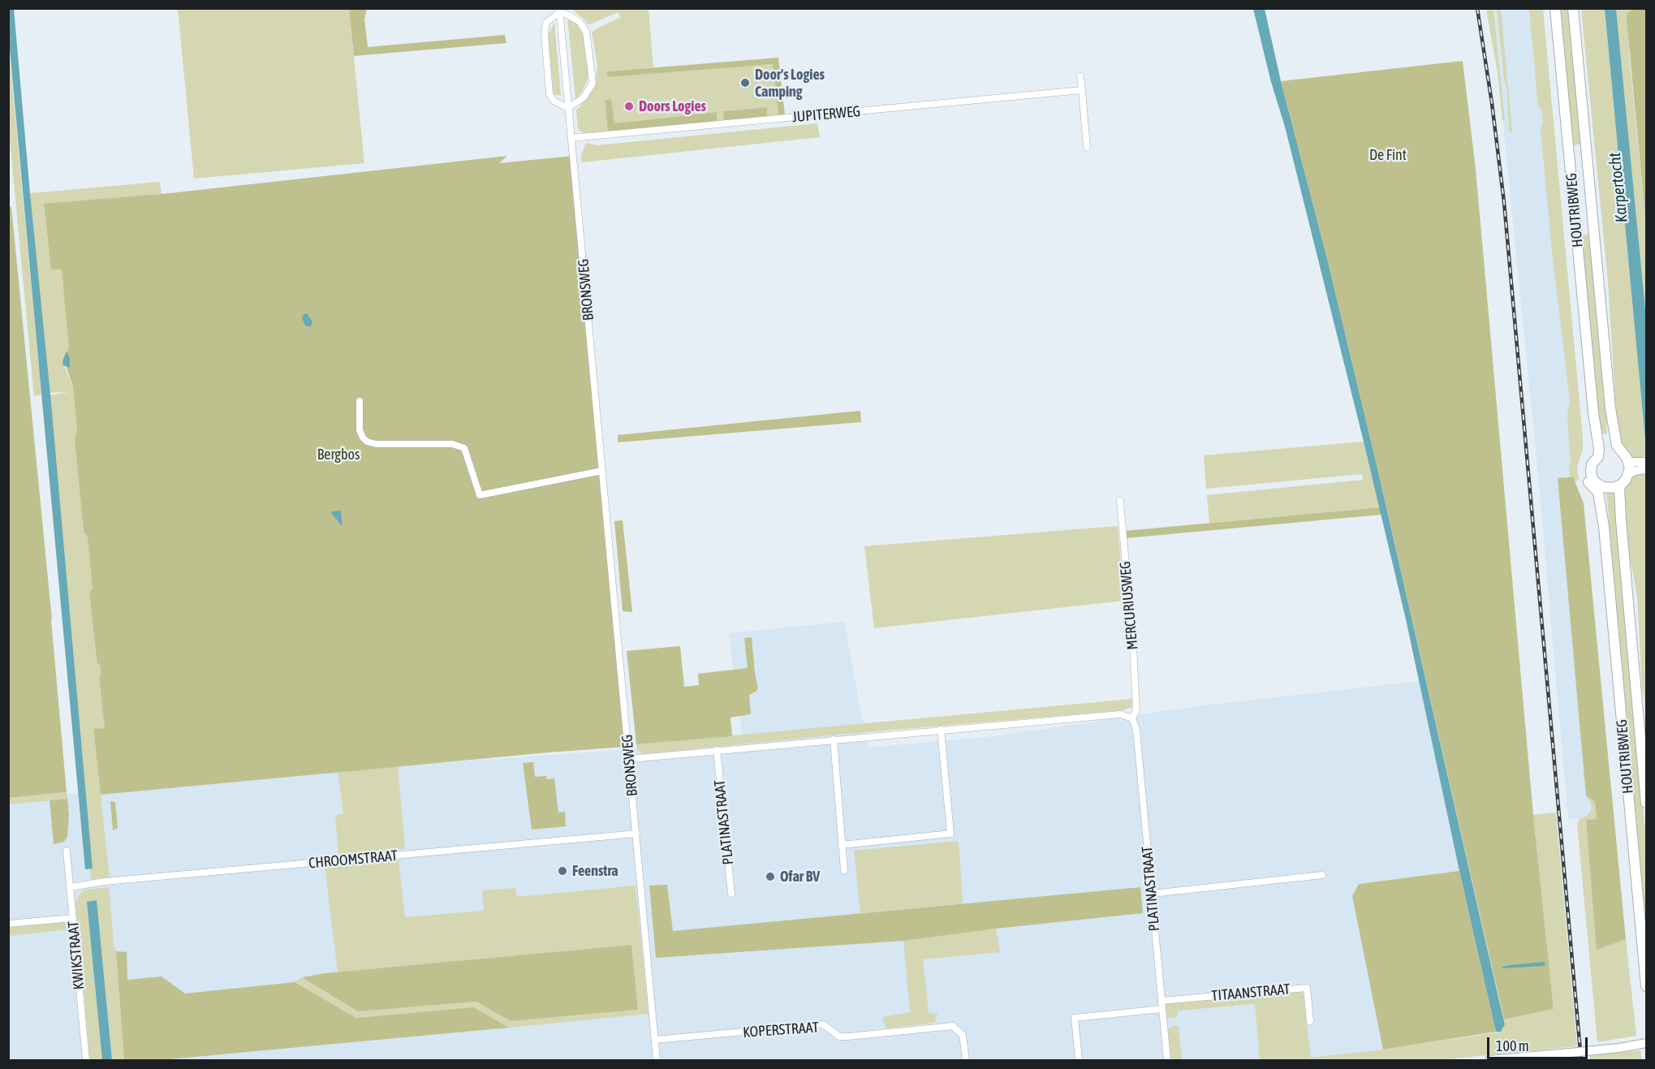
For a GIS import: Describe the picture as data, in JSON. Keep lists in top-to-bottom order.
{
  "streets": {
    "main road": ["HOUTRIBWEG"],
    "street": [
      "JUPITERWEG",
      "BRONSWEG",
      "MERCURIUSWEG",
      "PLATINASTRAAT",
      "CHROOMSTRAAT",
      "KWIKSTRAAT",
      "TITAANSTRAAT",
      "KOPERSTRAAT"
    ]
  },
  "crossings": [
    ["JUPITERWEG", "BRONSWEG"],
    ["BRONSWEG", "CHROOMSTRAAT"],
    ["BRONSWEG", "KOPERSTRAAT"],
    ["MERCURIUSWEG", "PLATINASTRAAT"],
    ["PLATINASTRAAT", "TITAANSTRAAT"],
    ["CHROOMSTRAAT", "KWIKSTRAAT"]
  ],
  "water": ["Karpertocht"],
  "parks": ["De Fint", "Bergbos"],
  "places": [
    "Door's Logies Camping",
    "Doors Logies",
    "Feenstra",
    "Ofar BV"
  ],
  "scale_bar": "100 m"
}
